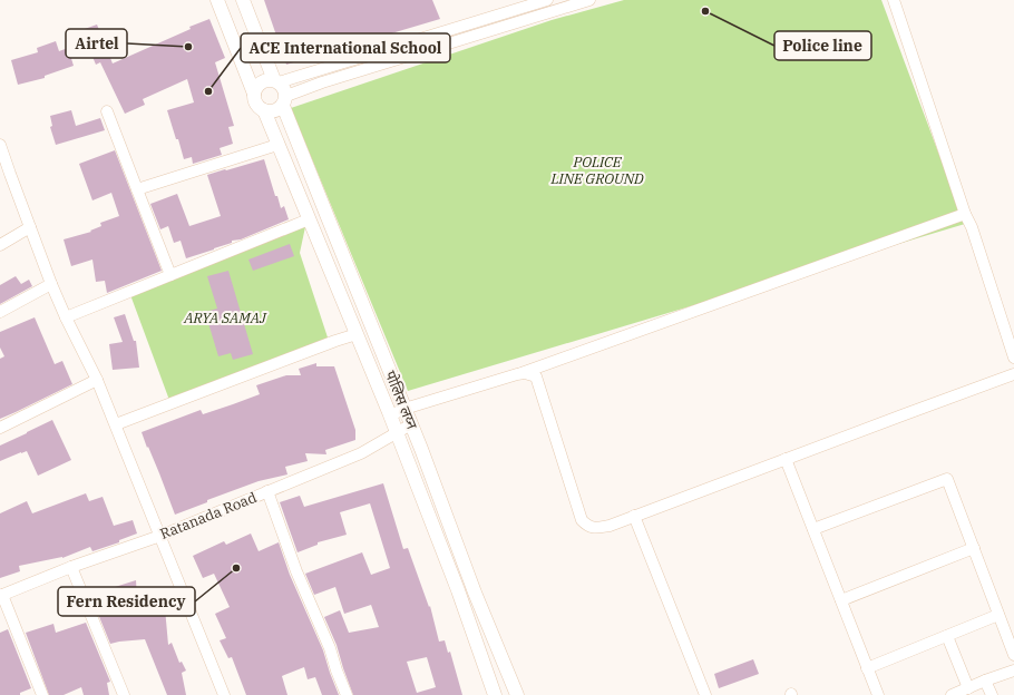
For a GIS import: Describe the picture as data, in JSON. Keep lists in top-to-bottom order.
{
  "streets": {
    "street": ["पोलिस लय्न", "Ratanada Road"]
  },
  "crossings": [
    ["पोलिस लय्न", "Ratanada Road"]
  ],
  "parks": ["POLICE LINE GROUND", "ARYA SAMAJ"],
  "places": [
    "Police line",
    "Airtel",
    "ACE International School",
    "Fern Residency"
  ]
}
